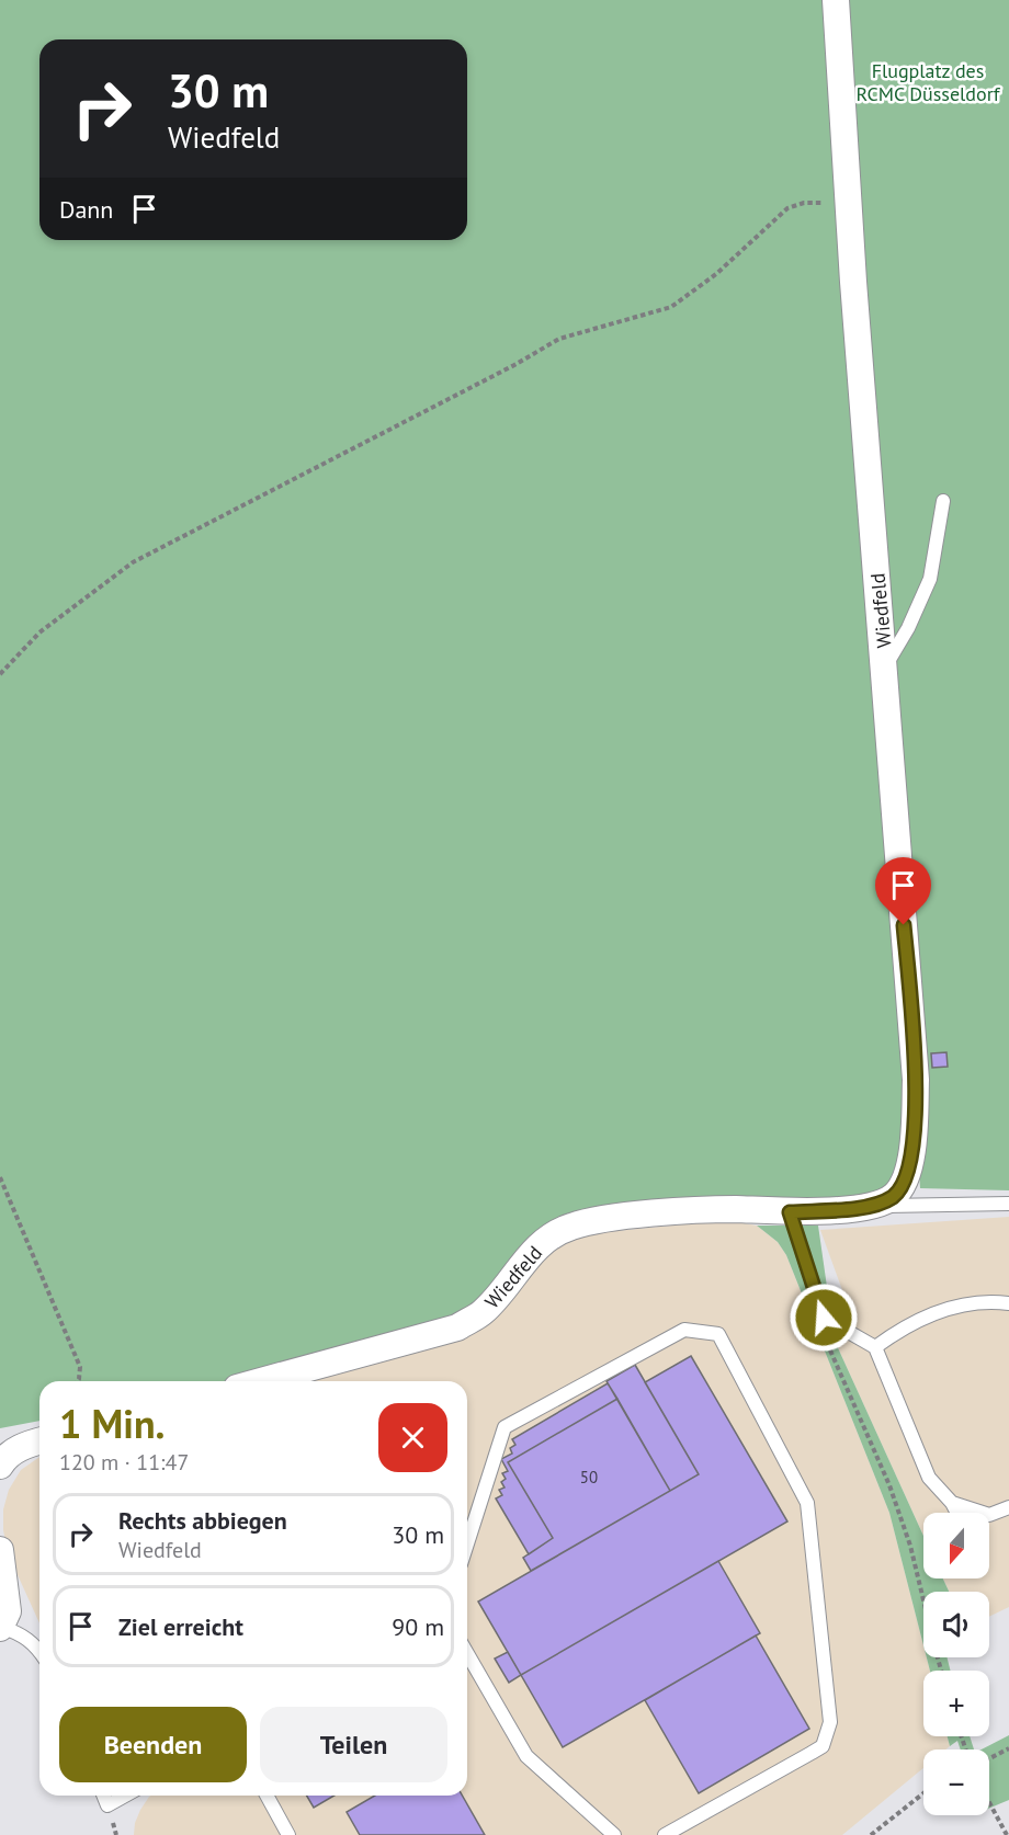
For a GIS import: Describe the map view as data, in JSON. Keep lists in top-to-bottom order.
{
  "streets": {
    "street": ["Wiedfeld"]
  },
  "parks": ["Flugplatz des RCMC Düsseldorf"],
  "house_numbers": ["50"],
  "north": "bottom",
  "page": {
    "turn": ["30 m", "Wiedfeld"],
    "then": "Dann",
    "heading": ["1 Min.", "120 m · 11:47"],
    "list": [
      {
        "name": "Rechts abbiegen",
        "note": "Wiedfeld",
        "value": "30 m"
      },
      {
        "name": "Ziel erreicht",
        "value": "90 m"
      }
    ],
    "map_buttons": ["+", "−"],
    "buttons": ["Beenden", "Teilen"]
  }
}
